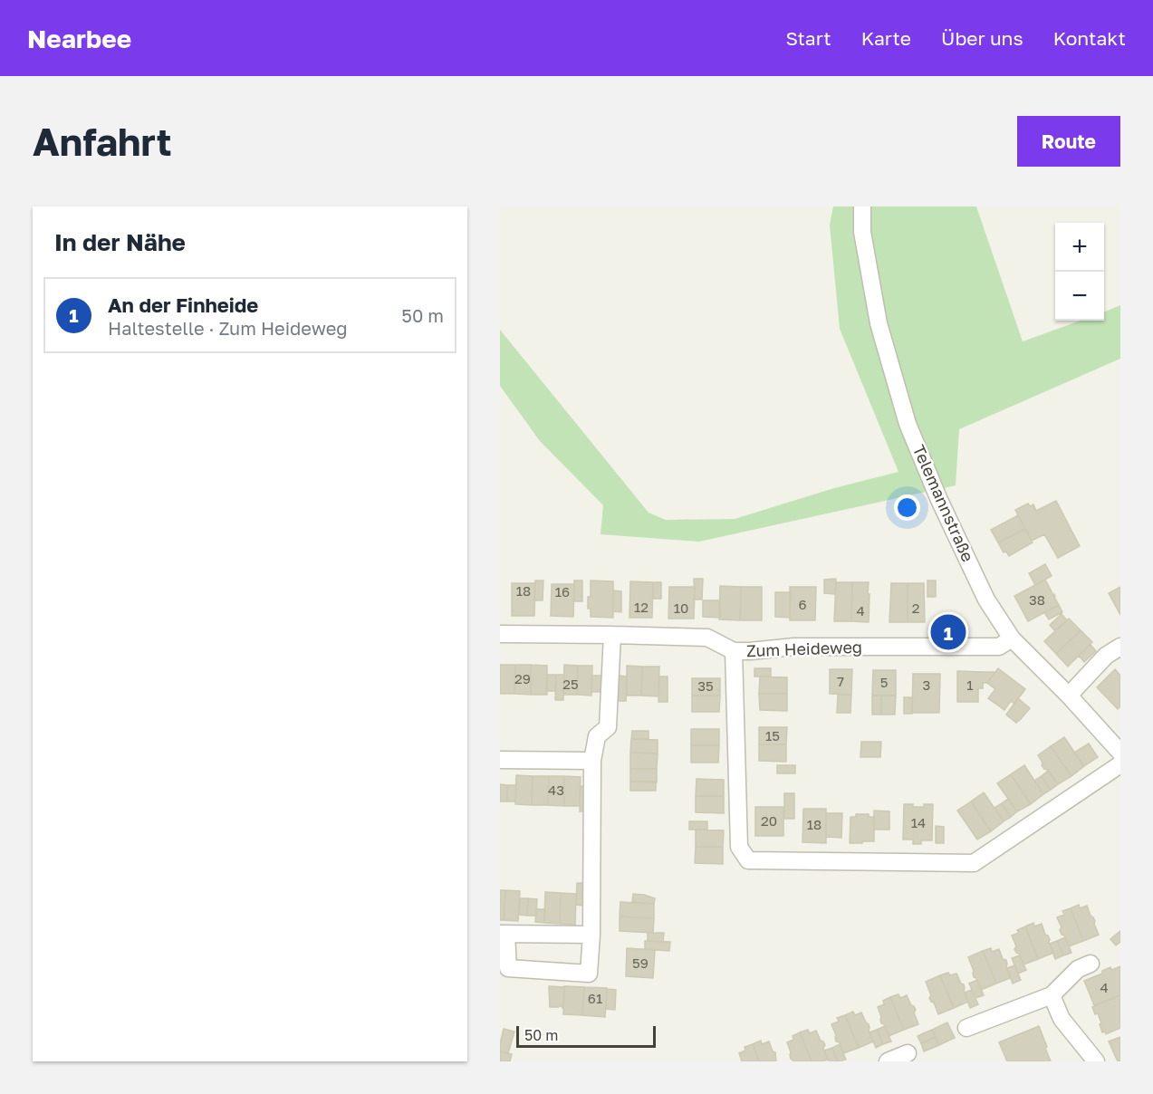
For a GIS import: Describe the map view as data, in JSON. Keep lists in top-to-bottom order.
{
  "streets": {
    "street": ["Telemannstraße", "Zum Heideweg"]
  },
  "crossings": [
    ["Telemannstraße", "Zum Heideweg"]
  ],
  "house_numbers": [
    "18",
    "16",
    "38",
    "6",
    "12",
    "10",
    "2",
    "4",
    "29",
    "7",
    "5",
    "25",
    "3",
    "1",
    "35",
    "15",
    "43",
    "20",
    "14",
    "18",
    "59",
    "4",
    "61"
  ],
  "scale_bar": "50 m",
  "page": {
    "header": "Nearbee",
    "nav": [
      "Start",
      "Karte",
      "Über uns",
      "Kontakt"
    ],
    "buttons": "Route",
    "title": "Anfahrt",
    "heading": "In der Nähe",
    "map_buttons": ["+", "−"],
    "list": [
      {
        "mark": "1",
        "name": "An der Finheide",
        "note": "Haltestelle · Zum Heideweg",
        "value": "50 m"
      }
    ],
    "pins": "1",
    "scale": "50 m"
  }
}
